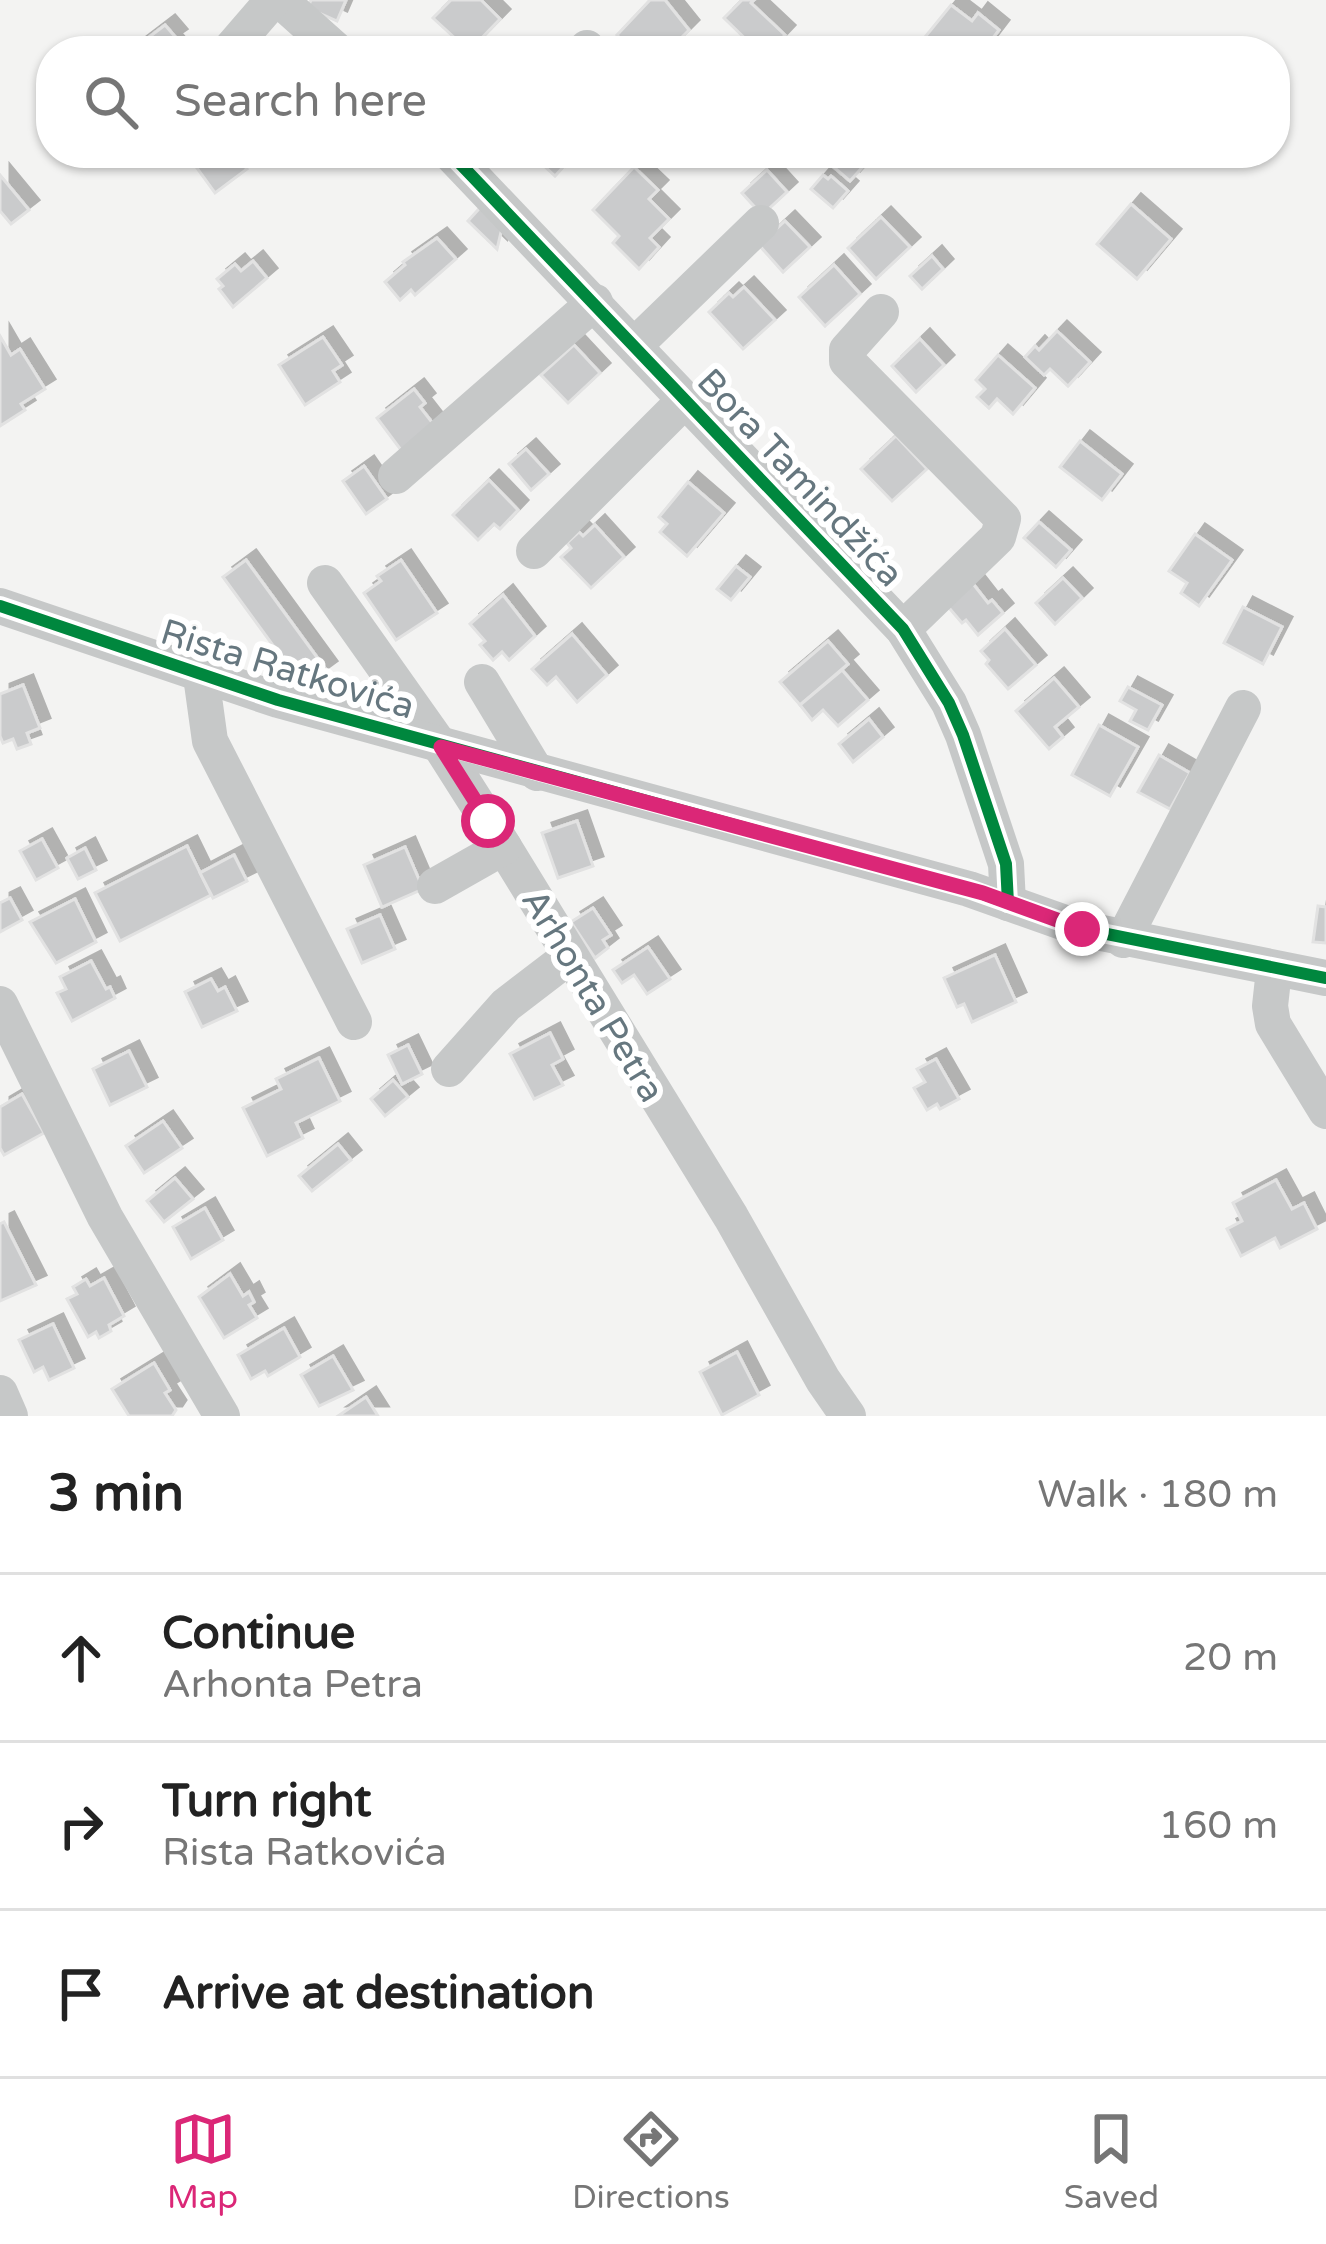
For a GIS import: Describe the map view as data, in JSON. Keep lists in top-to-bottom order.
{
  "streets": {
    "street": ["Bora Tamindžića", "Rista Ratkovića", "Arhonta Petra"]
  },
  "crossings": [
    ["Bora Tamindžića", "Rista Ratkovića"],
    ["Rista Ratkovića", "Arhonta Petra"]
  ],
  "page": {
    "search": "Search here",
    "heading": ["3 min", "Walk · 180 m"],
    "list": [
      ["Continue", "Arhonta Petra", "20 m"],
      ["Turn right", "Rista Ratkovića", "160 m"],
      "Arrive at destination"
    ],
    "nav": ["Map", "Directions", "Saved"]
  }
}
